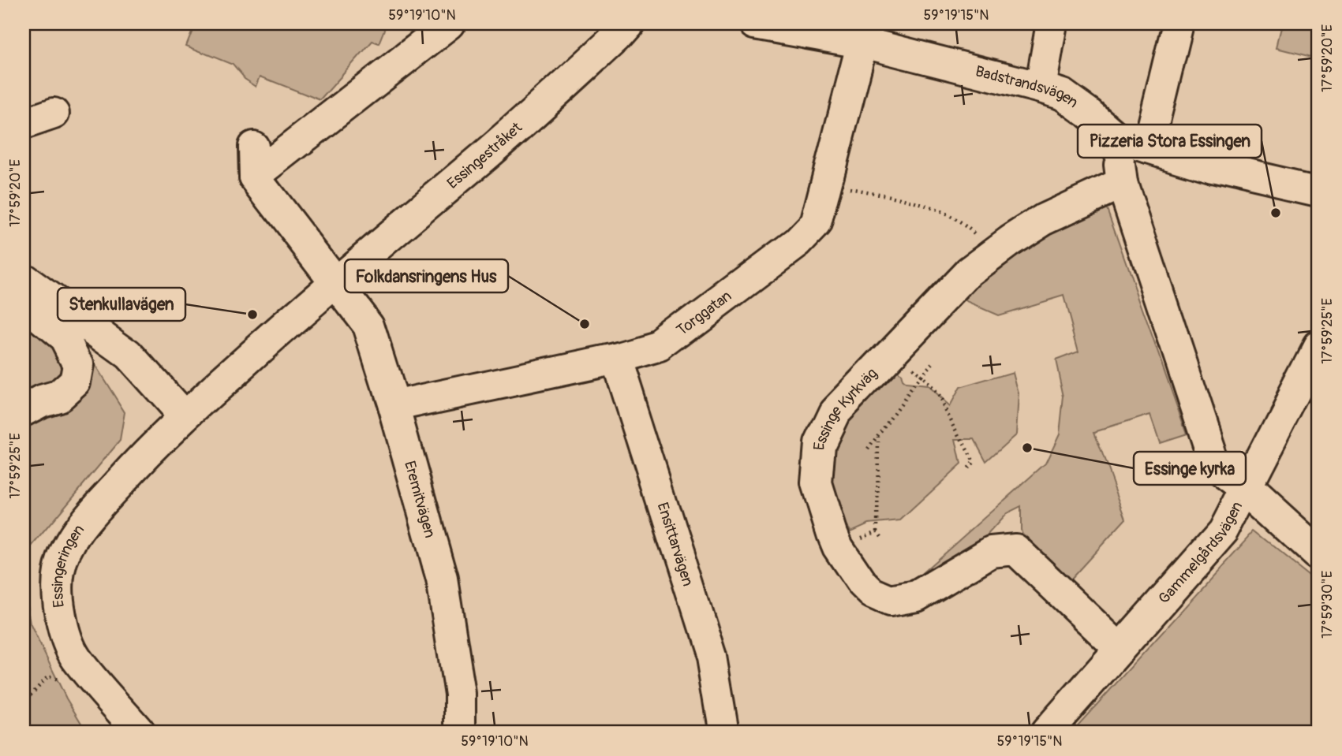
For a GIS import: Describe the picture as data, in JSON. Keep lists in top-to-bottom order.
{
  "streets": {
    "street": [
      "Badstrandsvägen",
      "Essingestråket",
      "Torggatan",
      "Essinge Kyrkväg",
      "Eremitvägen",
      "Ensittarvägen",
      "Gammelgårdsvägen",
      "Essingeringen"
    ]
  },
  "crossings": [
    ["Badstrandsvägen", "Torggatan"],
    ["Essingestråket", "Eremitvägen"],
    ["Essingestråket", "Essingeringen"],
    ["Torggatan", "Eremitvägen"],
    ["Torggatan", "Ensittarvägen"],
    ["Essinge Kyrkväg", "Gammelgårdsvägen"]
  ],
  "places": [
    "Pizzeria Stora Essingen",
    "Stenkullavägen",
    "Folkdansringens Hus",
    "Essinge kyrka"
  ],
  "coordinates": [
    "59°19'10\"N",
    "59°19'15\"N",
    "17°59'20\"E",
    "17°59'25\"E",
    "17°59'30\"E"
  ]
}
